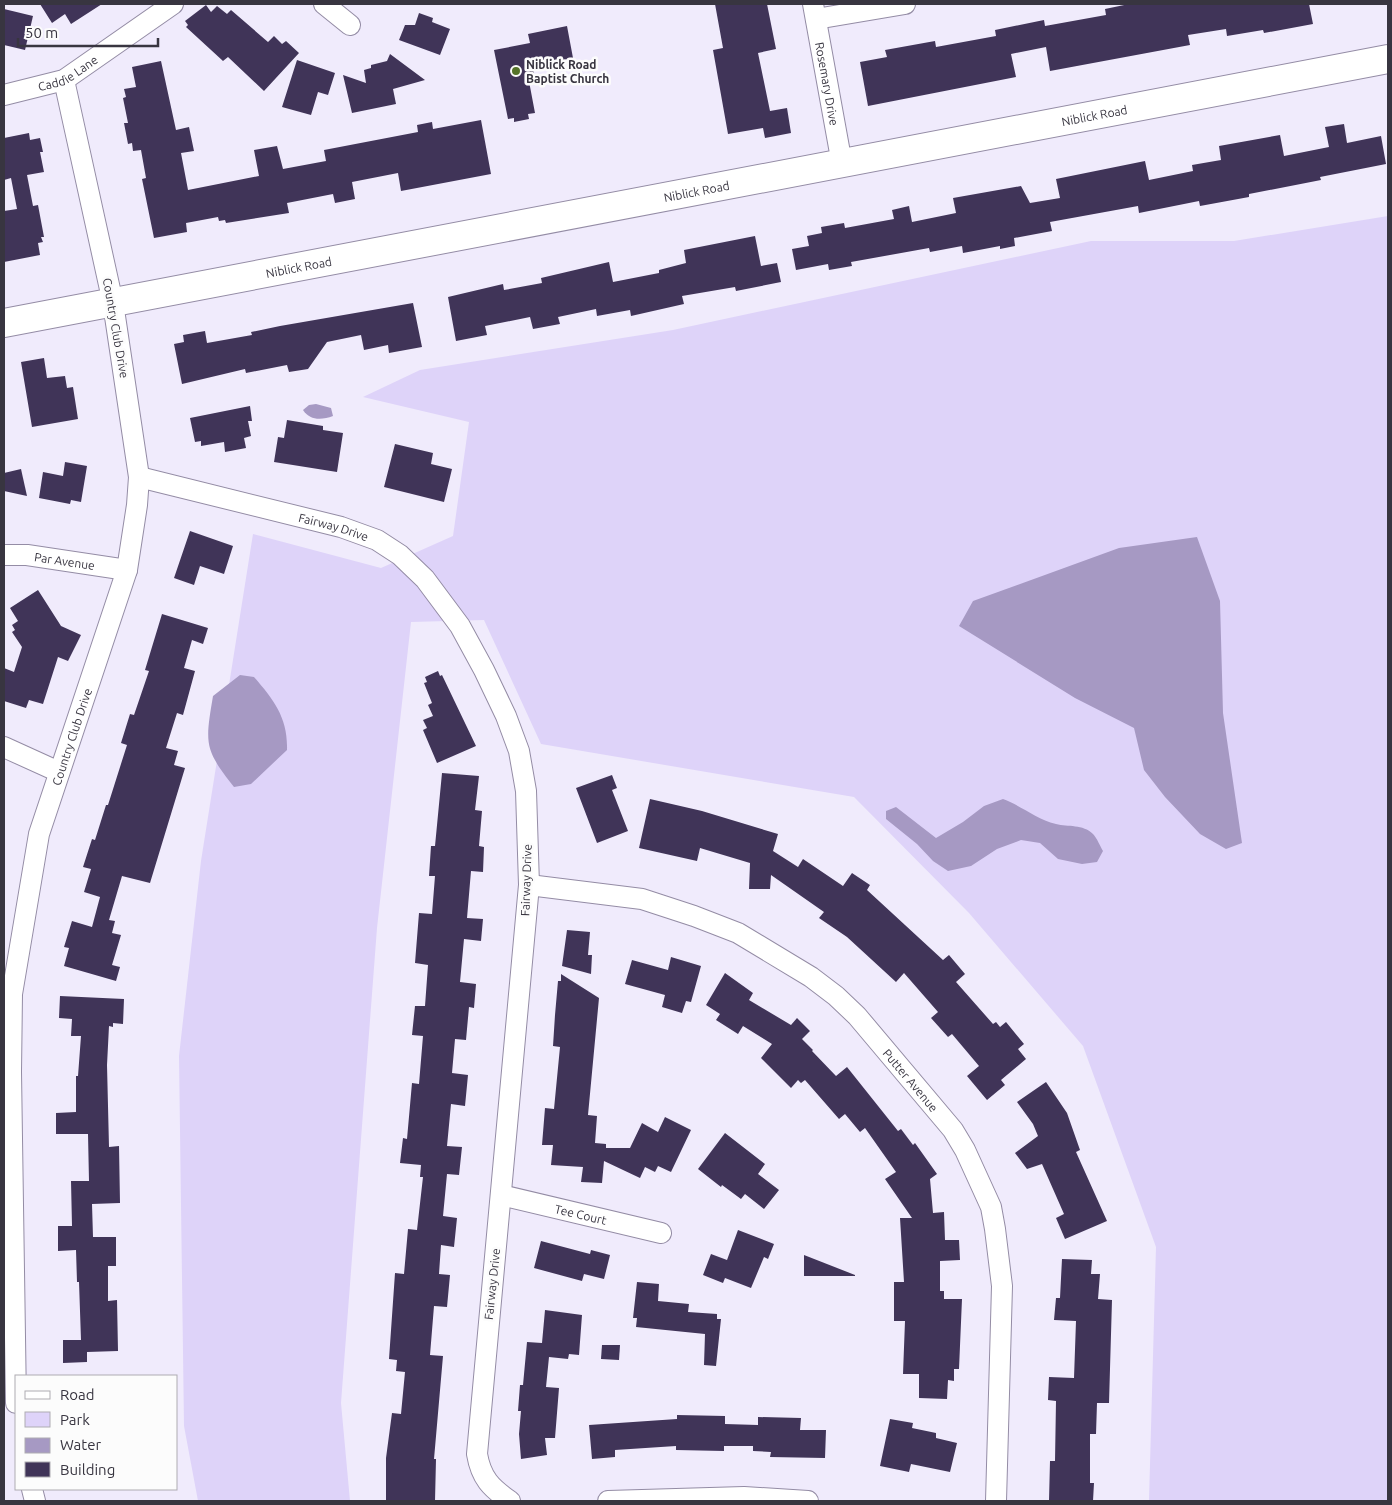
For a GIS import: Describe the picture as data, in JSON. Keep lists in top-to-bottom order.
{
  "streets": {
    "main road": ["Niblick Road"],
    "street": [
      "Caddie Lane",
      "Rosemary Drive",
      "Country Club Drive",
      "Fairway Drive",
      "Par Avenue",
      "Putter Avenue",
      "Tee Court"
    ]
  },
  "crossings": [
    ["Caddie Lane", "Country Club Drive"],
    ["Rosemary Drive", "Niblick Road"],
    ["Niblick Road", "Country Club Drive"],
    ["Country Club Drive", "Fairway Drive"],
    ["Country Club Drive", "Par Avenue"],
    ["Fairway Drive", "Putter Avenue"],
    ["Fairway Drive", "Tee Court"]
  ],
  "places": ["Niblick Road Baptist Church"],
  "legend": [
    "Road",
    "Park",
    "Water",
    "Building"
  ],
  "scale_bar": "50 m"
}
